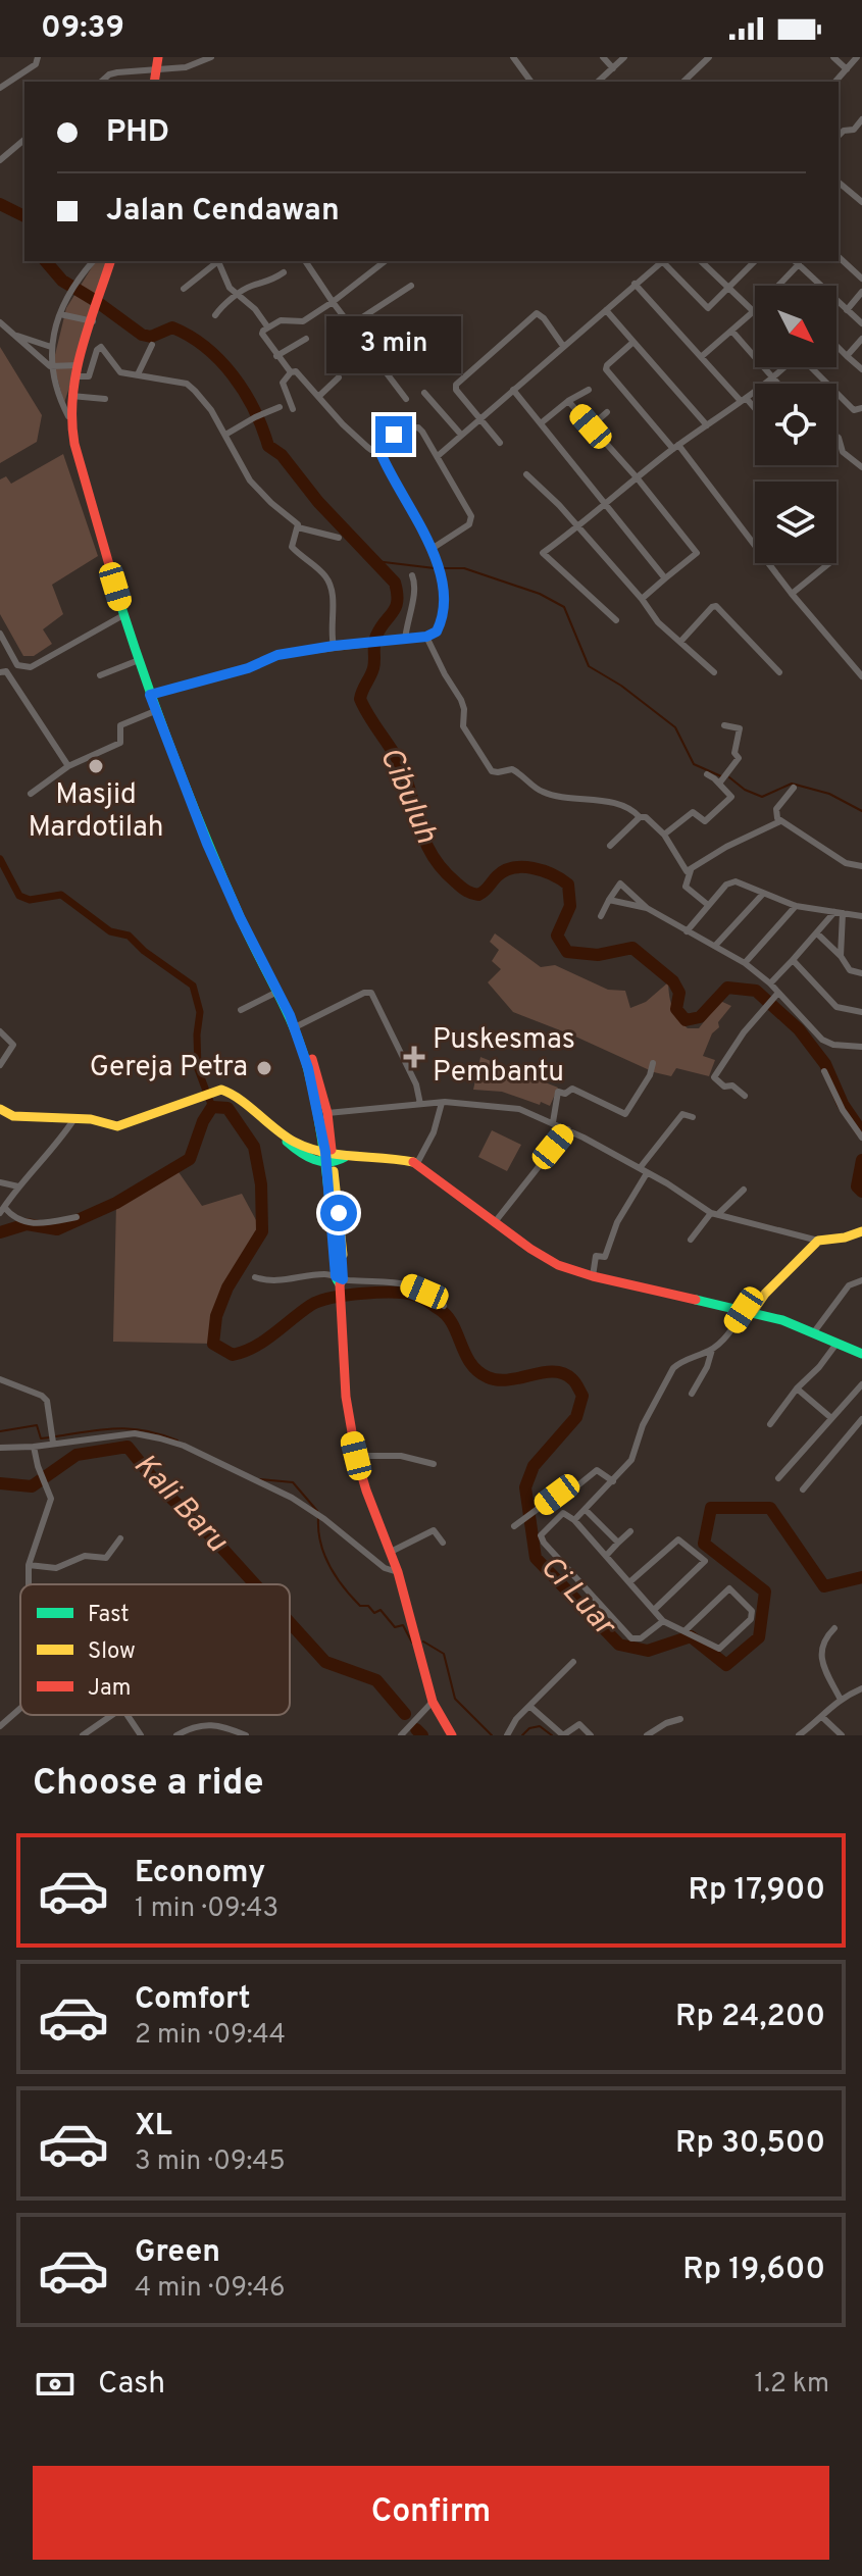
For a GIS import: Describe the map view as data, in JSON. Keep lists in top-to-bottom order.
{
  "water": ["Cibuluh", "Kali Baru", "Ci Luar"],
  "places": {
    "other": ["Masjid Mardotilah", "Gereja Petra"],
    "health": ["Puskesmas Pembantu"]
  },
  "legend": ["Fast", "Slow", "Jam"],
  "north": "bottom right",
  "page": {
    "status": "09:39",
    "banner": ["PHD", "Jalan Cendawan"],
    "bubble": "3 min",
    "heading": "Choose a ride",
    "list": [
      {
        "name": "Economy",
        "note": "1 min · 09:43",
        "value": "Rp 17,900"
      },
      {
        "name": "Comfort",
        "note": "2 min · 09:44",
        "value": "Rp 24,200"
      },
      {
        "name": "XL",
        "note": "3 min · 09:45",
        "value": "Rp 30,500"
      },
      {
        "name": "Green",
        "note": "4 min · 09:46",
        "value": "Rp 19,600"
      }
    ],
    "pay": ["Cash", "1.2 km"],
    "buttons": "Confirm"
  }
}
